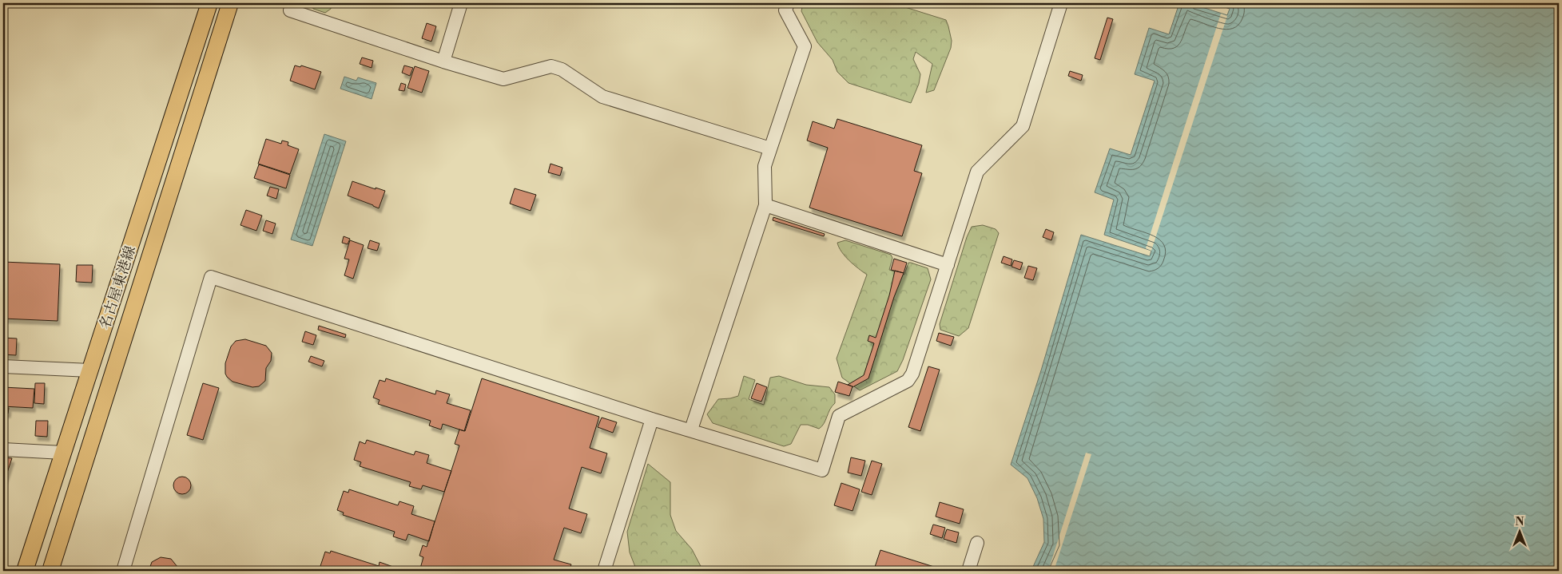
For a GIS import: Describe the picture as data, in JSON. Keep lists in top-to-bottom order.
{
  "streets": {
    "main road": ["名古屋東港線"]
  },
  "north": "top"
}
